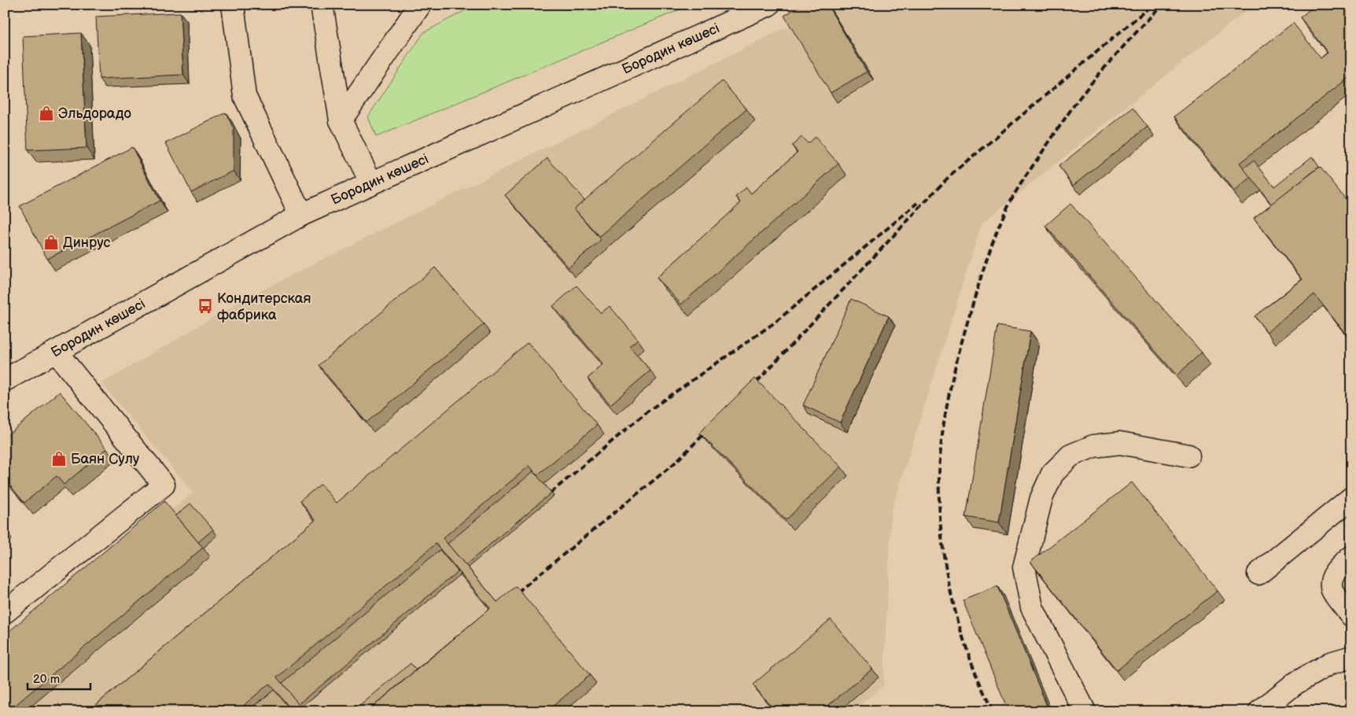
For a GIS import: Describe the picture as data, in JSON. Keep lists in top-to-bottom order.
{
  "streets": {
    "street": ["Бородин көшесі"]
  },
  "places": {
    "shop": ["Эльдорадо", "Динрус", "Баян Сулу"],
    "bus stop": ["Кондитерская фабрика"]
  },
  "scale_bar": "20 m"
}
